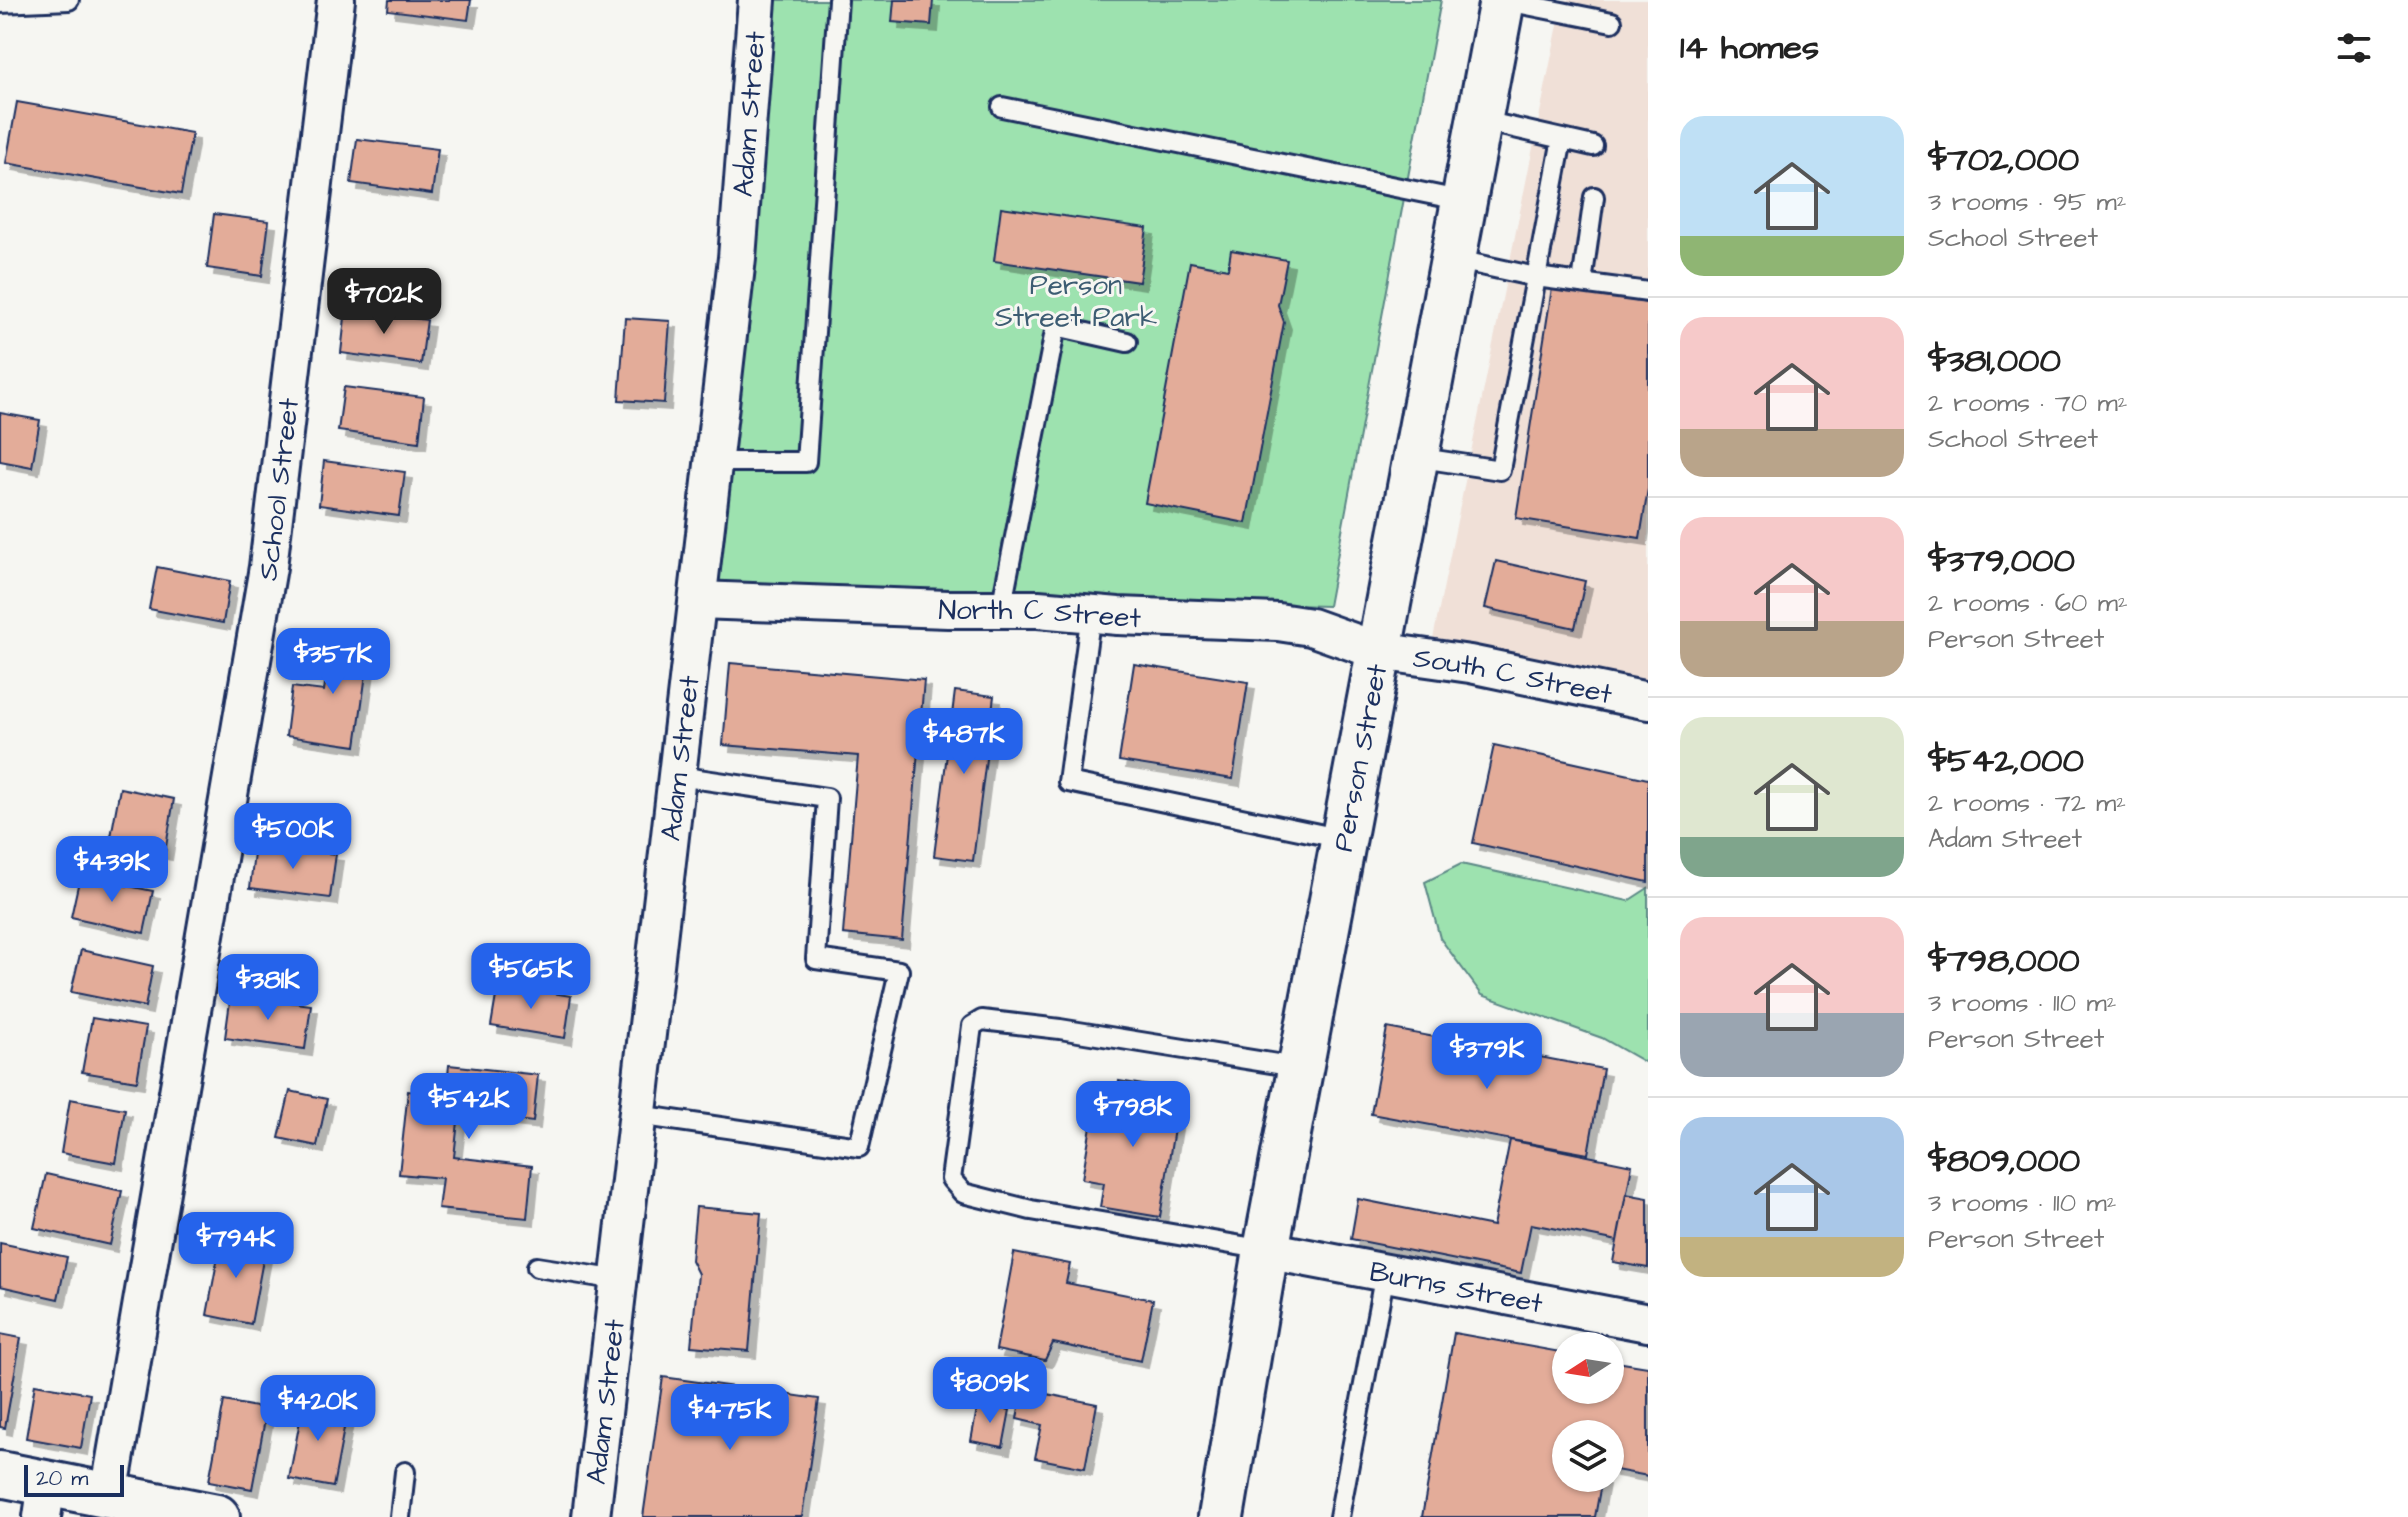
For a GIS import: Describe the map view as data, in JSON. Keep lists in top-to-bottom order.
{
  "streets": {
    "main road": ["Person Street"],
    "street": [
      "Adam Street",
      "School Street",
      "North C Street",
      "South C Street",
      "Burns Street"
    ]
  },
  "crossings": [
    ["Adam Street", "North C Street"],
    ["North C Street", "South C Street"],
    ["North C Street", "Person Street"],
    ["South C Street", "Person Street"],
    ["Person Street", "Burns Street"]
  ],
  "parks": ["Person Street Park"],
  "scale_bar": "20 m",
  "north": "left",
  "page": {
    "heading": "14 homes",
    "list": [
      {
        "name": "$702,000",
        "note": "3 rooms · 95 m² · School Street"
      },
      {
        "name": "$381,000",
        "note": "2 rooms · 70 m² · School Street"
      },
      {
        "name": "$379,000",
        "note": "2 rooms · 60 m² · Person Street"
      },
      {
        "name": "$542,000",
        "note": "2 rooms · 72 m² · Adam Street"
      },
      {
        "name": "$798,000",
        "note": "3 rooms · 110 m² · Person Street"
      },
      {
        "name": "$809,000",
        "note": "3 rooms · 110 m² · Person Street"
      }
    ],
    "price": [
      "$702K",
      "$357K",
      "$487K",
      "$500K",
      "$439K",
      "$565K",
      "$381K",
      "$379K",
      "$542K",
      "$798K",
      "$794K",
      "$809K",
      "$420K",
      "$475K"
    ],
    "scale": "20 m"
  }
}
